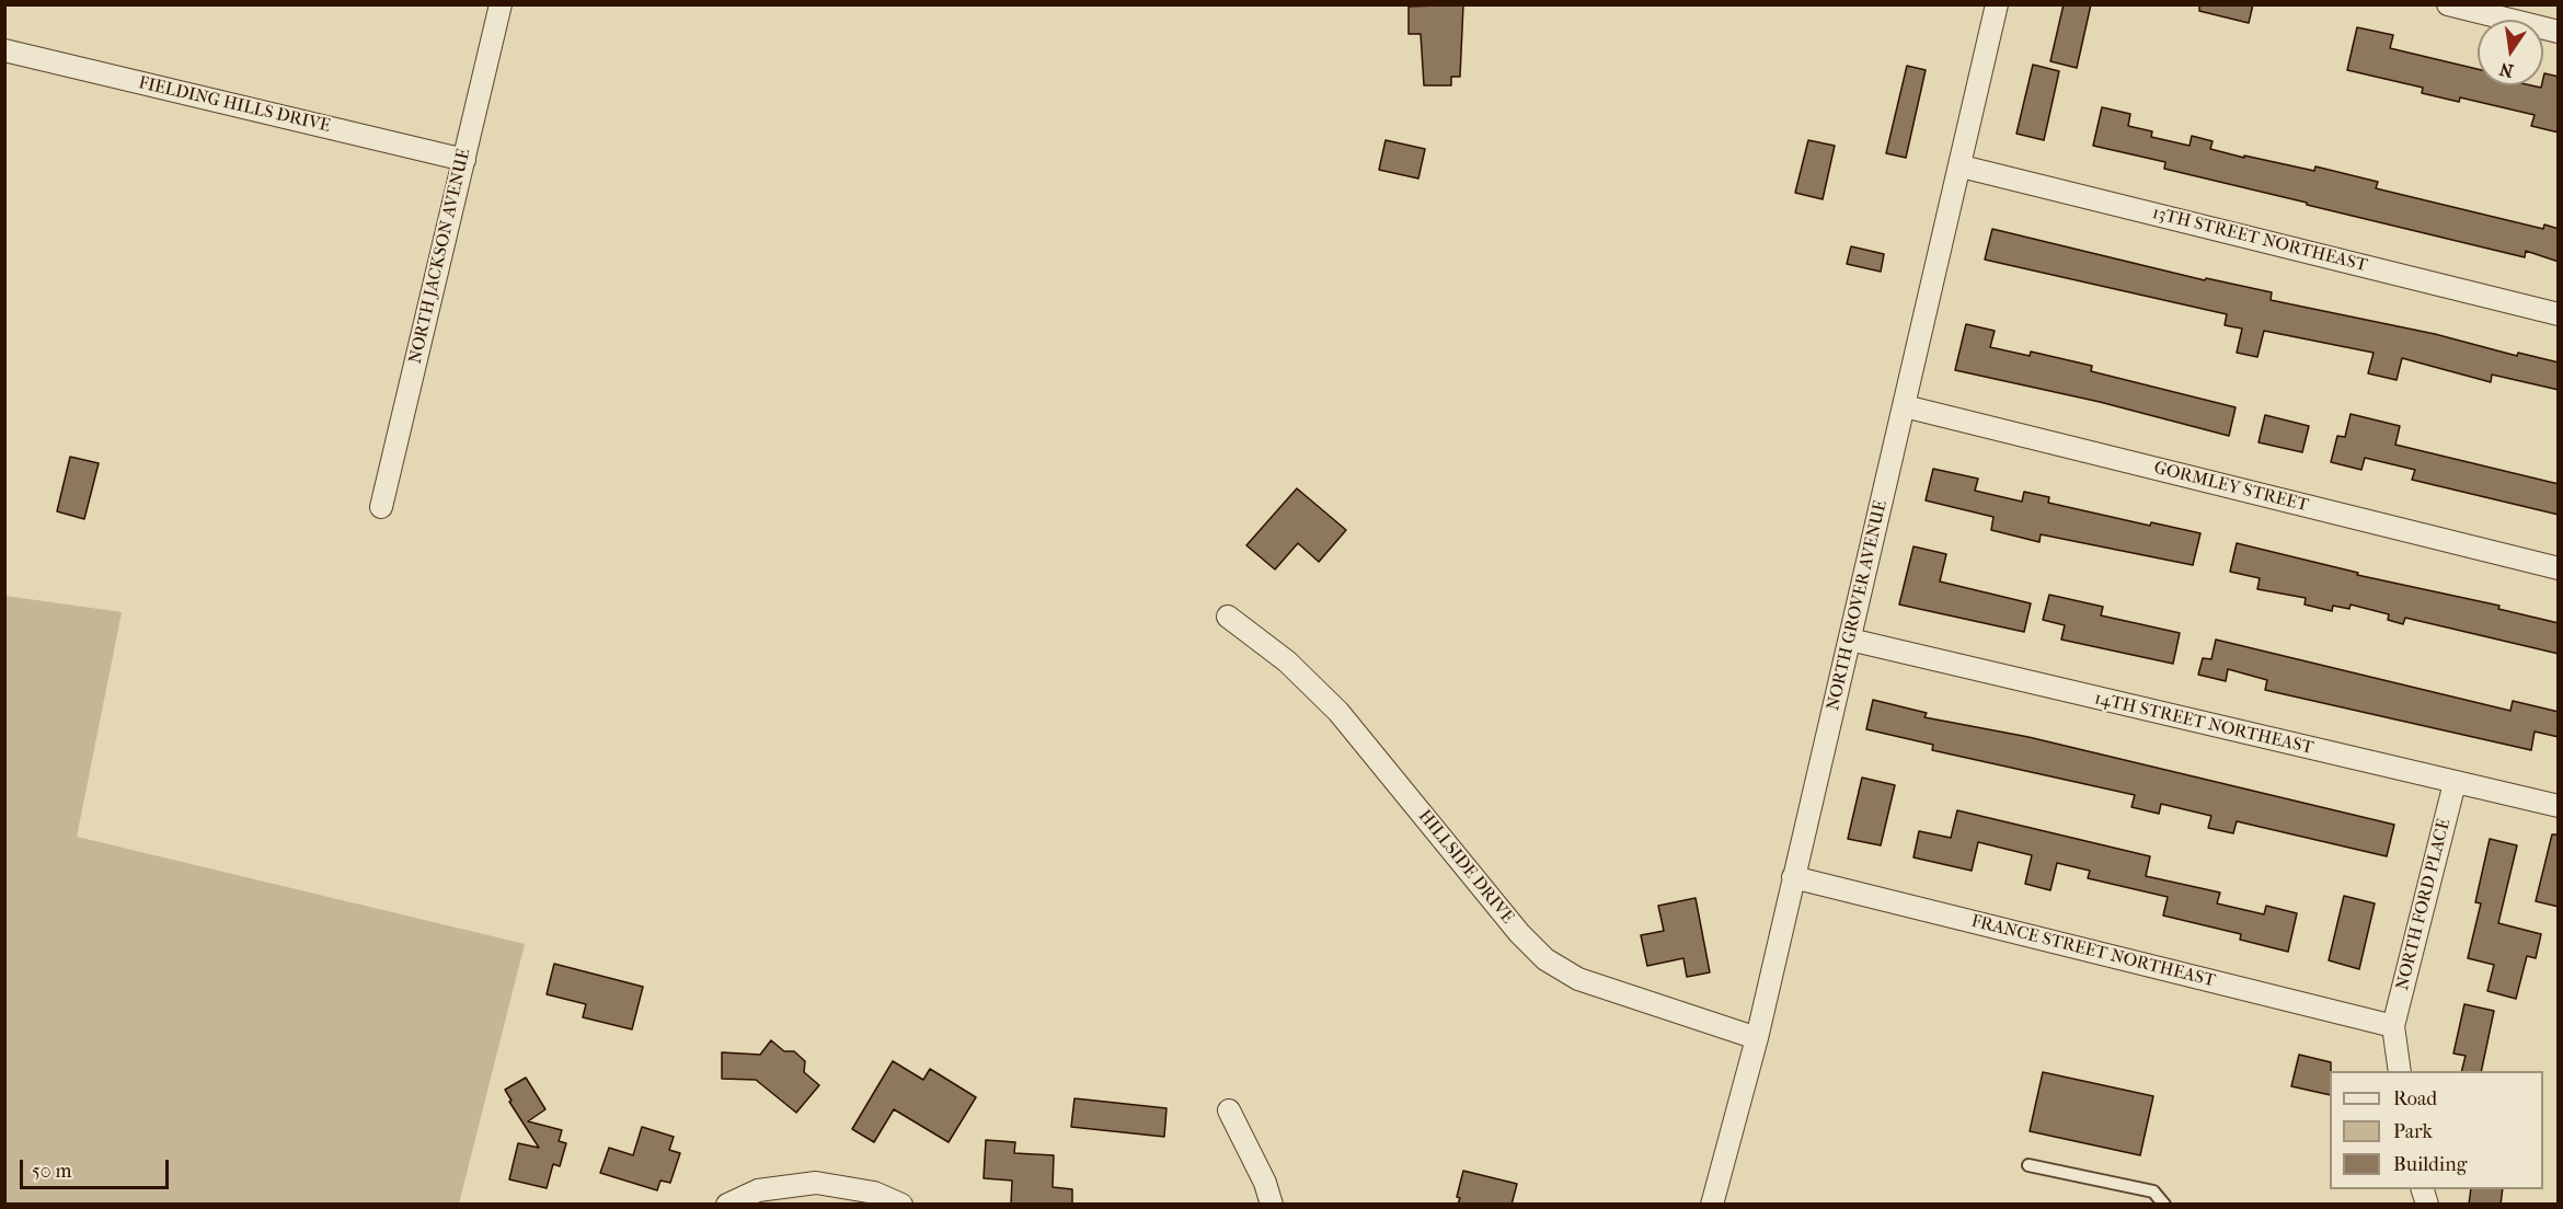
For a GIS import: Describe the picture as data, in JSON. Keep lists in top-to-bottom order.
{
  "streets": {
    "street": [
      "FIELDING HILLS DRIVE",
      "13TH STREET NORTHEAST",
      "NORTH JACKSON AVENUE",
      "GORMLEY STREET",
      "NORTH GROVER AVENUE",
      "14TH STREET NORTHEAST",
      "HILLSIDE DRIVE",
      "NORTH FORD PLACE",
      "FRANCE STREET NORTHEAST"
    ]
  },
  "crossings": [
    ["FIELDING HILLS DRIVE", "NORTH JACKSON AVENUE"],
    ["13TH STREET NORTHEAST", "NORTH GROVER AVENUE"],
    ["GORMLEY STREET", "NORTH GROVER AVENUE"],
    ["NORTH GROVER AVENUE", "14TH STREET NORTHEAST"],
    ["NORTH GROVER AVENUE", "HILLSIDE DRIVE"],
    ["NORTH GROVER AVENUE", "FRANCE STREET NORTHEAST"],
    ["14TH STREET NORTHEAST", "NORTH FORD PLACE"],
    ["NORTH FORD PLACE", "FRANCE STREET NORTHEAST"]
  ],
  "legend": ["Road", "Park", "Building"],
  "scale_bar": "50 m",
  "north": "bottom"
}
